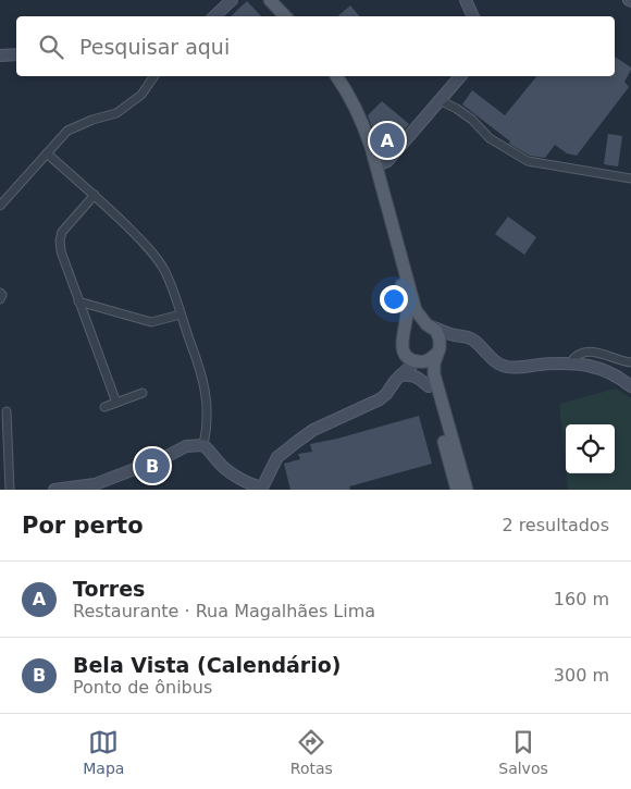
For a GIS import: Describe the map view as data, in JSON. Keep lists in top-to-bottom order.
{
  "page": {
    "search": "Pesquisar aqui",
    "pins": ["A", "B"],
    "heading": ["Por perto", "2 resultados"],
    "list": [
      {
        "mark": "A",
        "name": "Torres",
        "note": "Restaurante · Rua Magalhães Lima",
        "value": "160 m"
      },
      {
        "mark": "B",
        "name": "Bela Vista (Calendário)",
        "note": "Ponto de ônibus",
        "value": "300 m"
      }
    ],
    "nav": ["Mapa", "Rotas", "Salvos"]
  }
}
